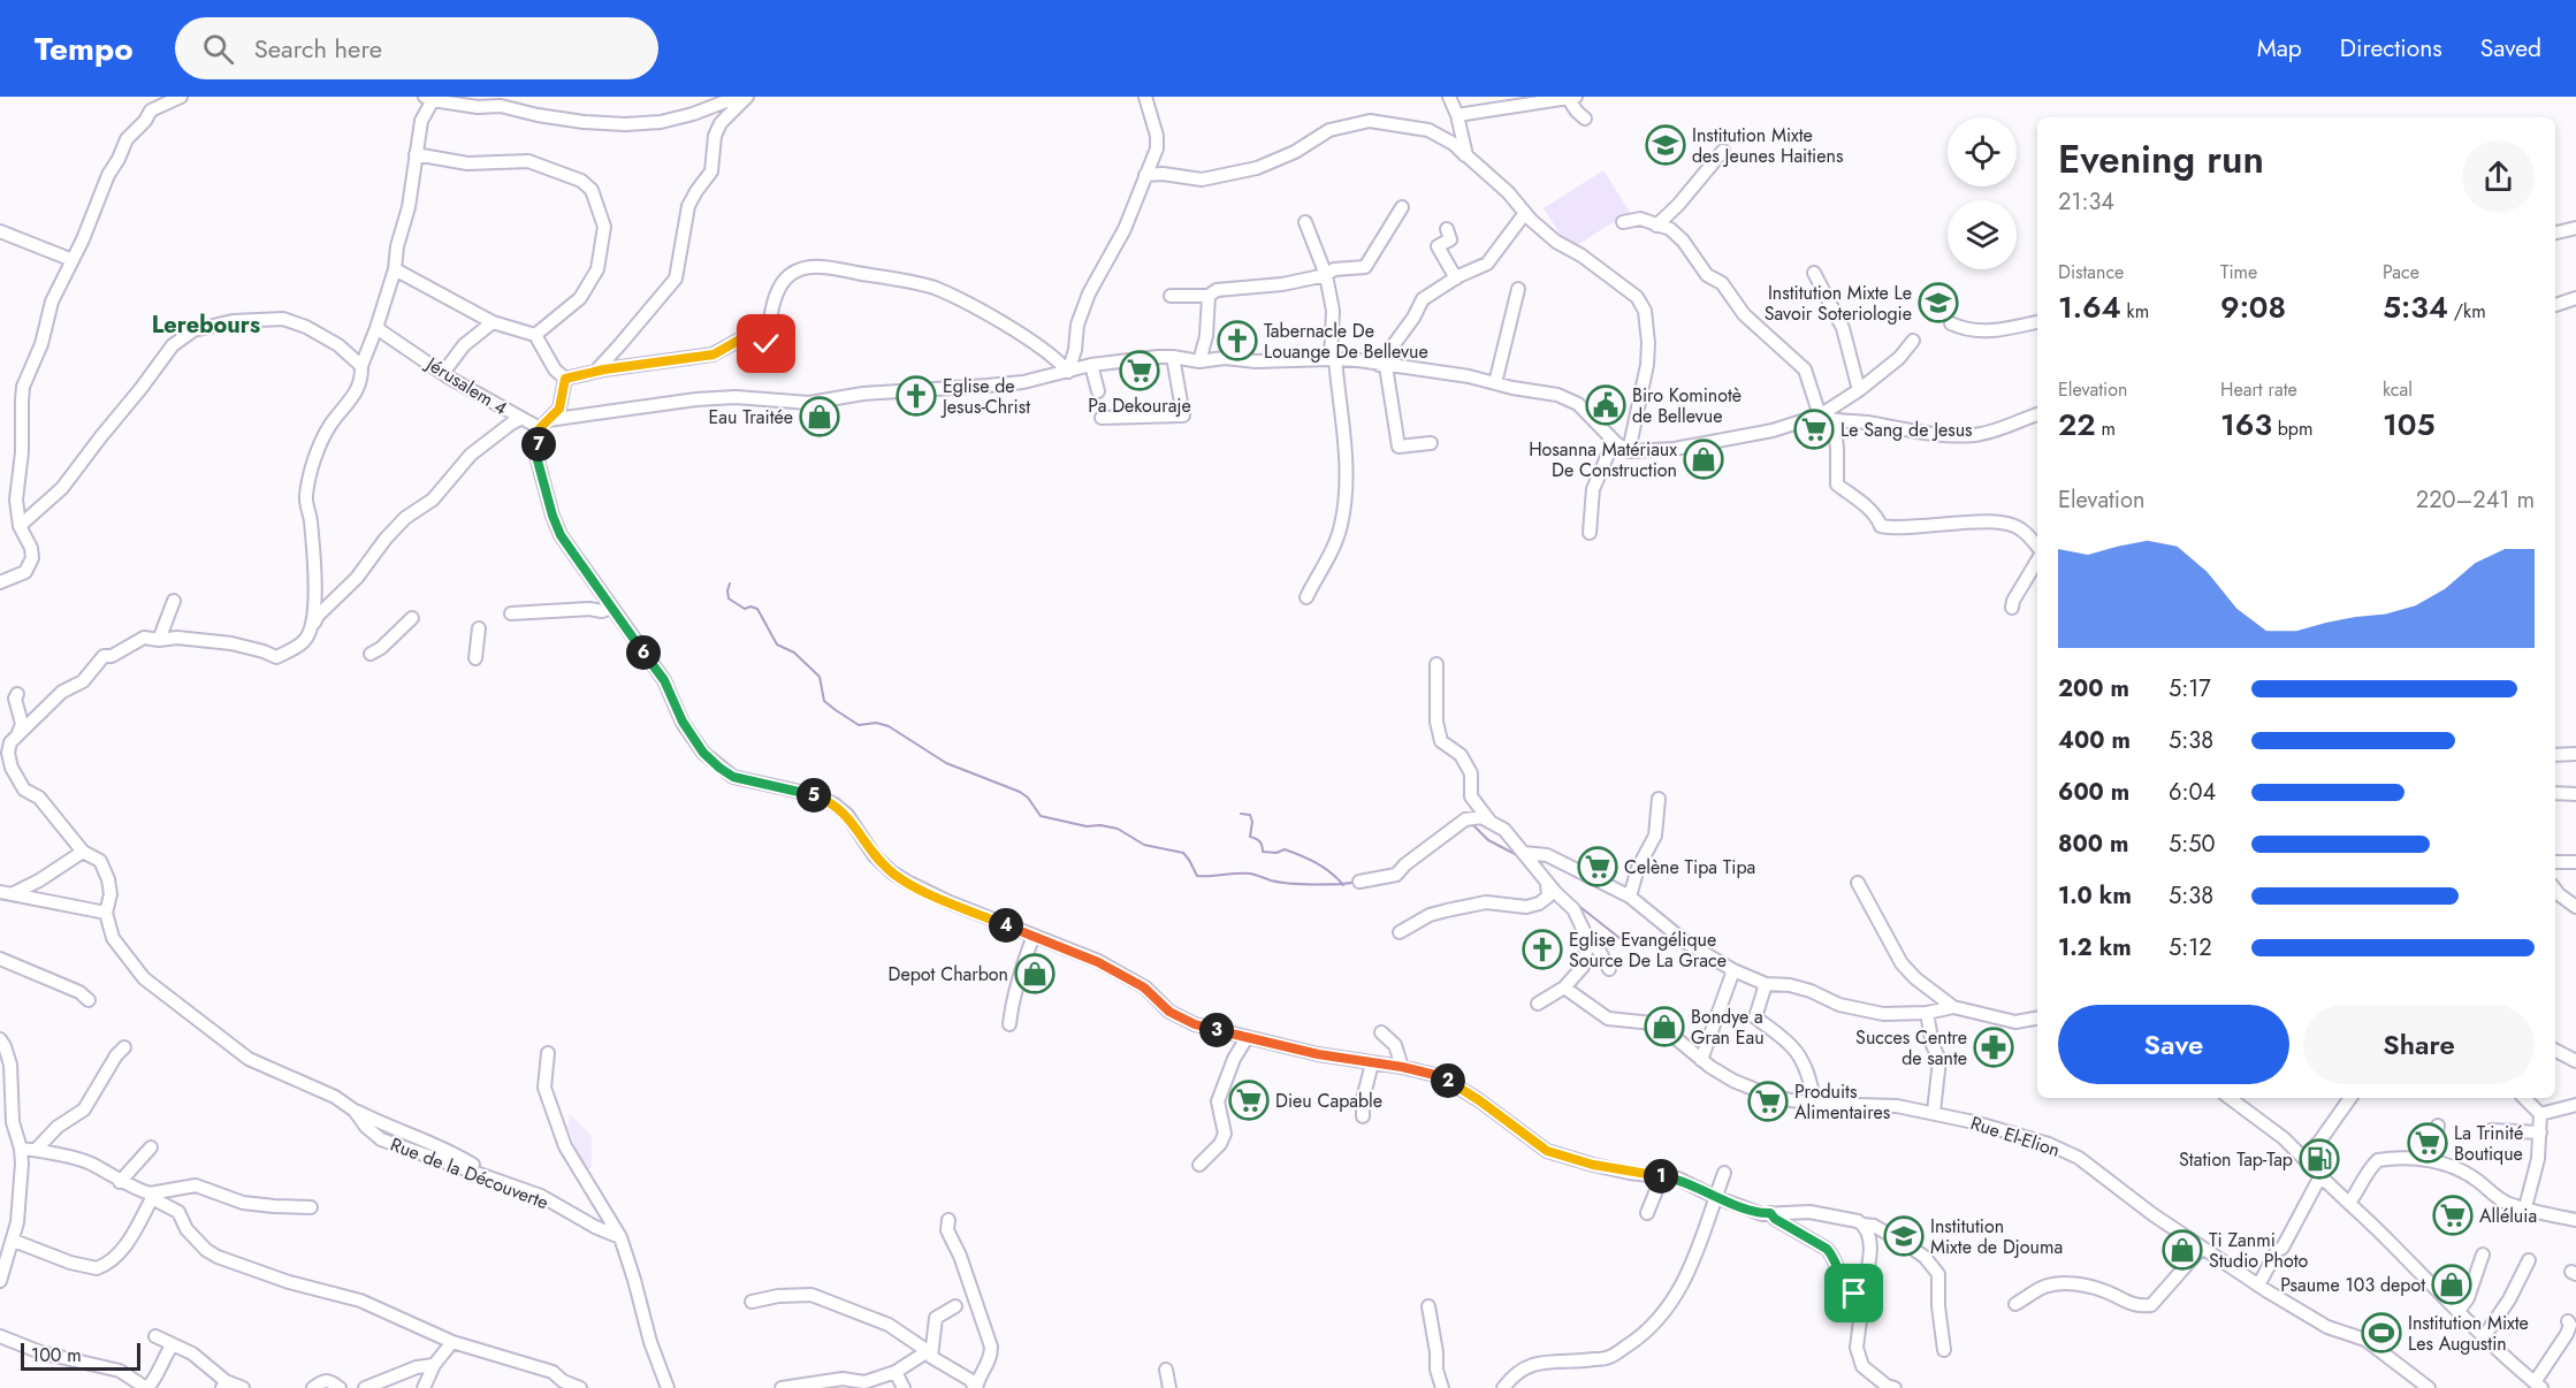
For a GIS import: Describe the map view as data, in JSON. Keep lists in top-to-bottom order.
{
  "streets": {
    "street": ["Jérusalem 4", "Rue El-Elion", "Rue de la Découverte"]
  },
  "districts": ["Lerebours"],
  "places": {
    "school or university": ["Institution Mixte des Jeunes Haitiens", "Institution Mixte Le Savoir Soteriologie", "Institution Mixte de Djouma"],
    "church": ["Tabernacle De Louange De Bellevue", "Eglise de Jesus-Christ", "Eglise Evangélique Source De La Grace"],
    "supermarket": [
      "Pa Dekouraje",
      "Le Sang de Jesus",
      "Celène Tipa Tipa",
      "Dieu Capable",
      "Produits Alimentaires",
      "La Trinité Boutique",
      "Alléluia"
    ],
    "public building": ["Biro Kominotè de Bellevue"],
    "shop": [
      "Eau Traitée",
      "Hosanna Matériaux De Construction",
      "Depot Charbon",
      "Bondye a Gran Eau",
      "Ti Zanmi Studio Photo",
      "Psaume 103 depot"
    ],
    "pharmacy": ["Succes Centre de sante"],
    "fuel station": ["Station Tap-Tap"],
    "sports": ["Institution Mixte Les Augustin"]
  },
  "scale_bar": "100 m",
  "page": {
    "header": "Tempo",
    "search": "Search here",
    "nav": ["Map", "Directions", "Saved"],
    "heading": ["Evening run", "21:34"],
    "stats": [
      ["Distance", "1.64 km"],
      ["Time", "9:08"],
      ["Pace", "5:34 /km"],
      ["Elevation", "22 m"],
      ["Heart rate", "163 bpm"],
      ["kcal", "105"]
    ],
    "pins": [
      "7",
      "6",
      "5",
      "4",
      "3",
      "2",
      "1"
    ],
    "chart": ["Elevation", "220–241 m"],
    "list": [
      {
        "name": "200 m",
        "note": "5:17"
      },
      {
        "name": "400 m",
        "note": "5:38"
      },
      {
        "name": "600 m",
        "note": "6:04"
      },
      {
        "name": "800 m",
        "note": "5:50"
      },
      {
        "name": "1.0 km",
        "note": "5:38"
      },
      {
        "name": "1.2 km",
        "note": "5:12"
      }
    ],
    "buttons": ["Save", "Share"],
    "scale": "100 m"
  }
}
